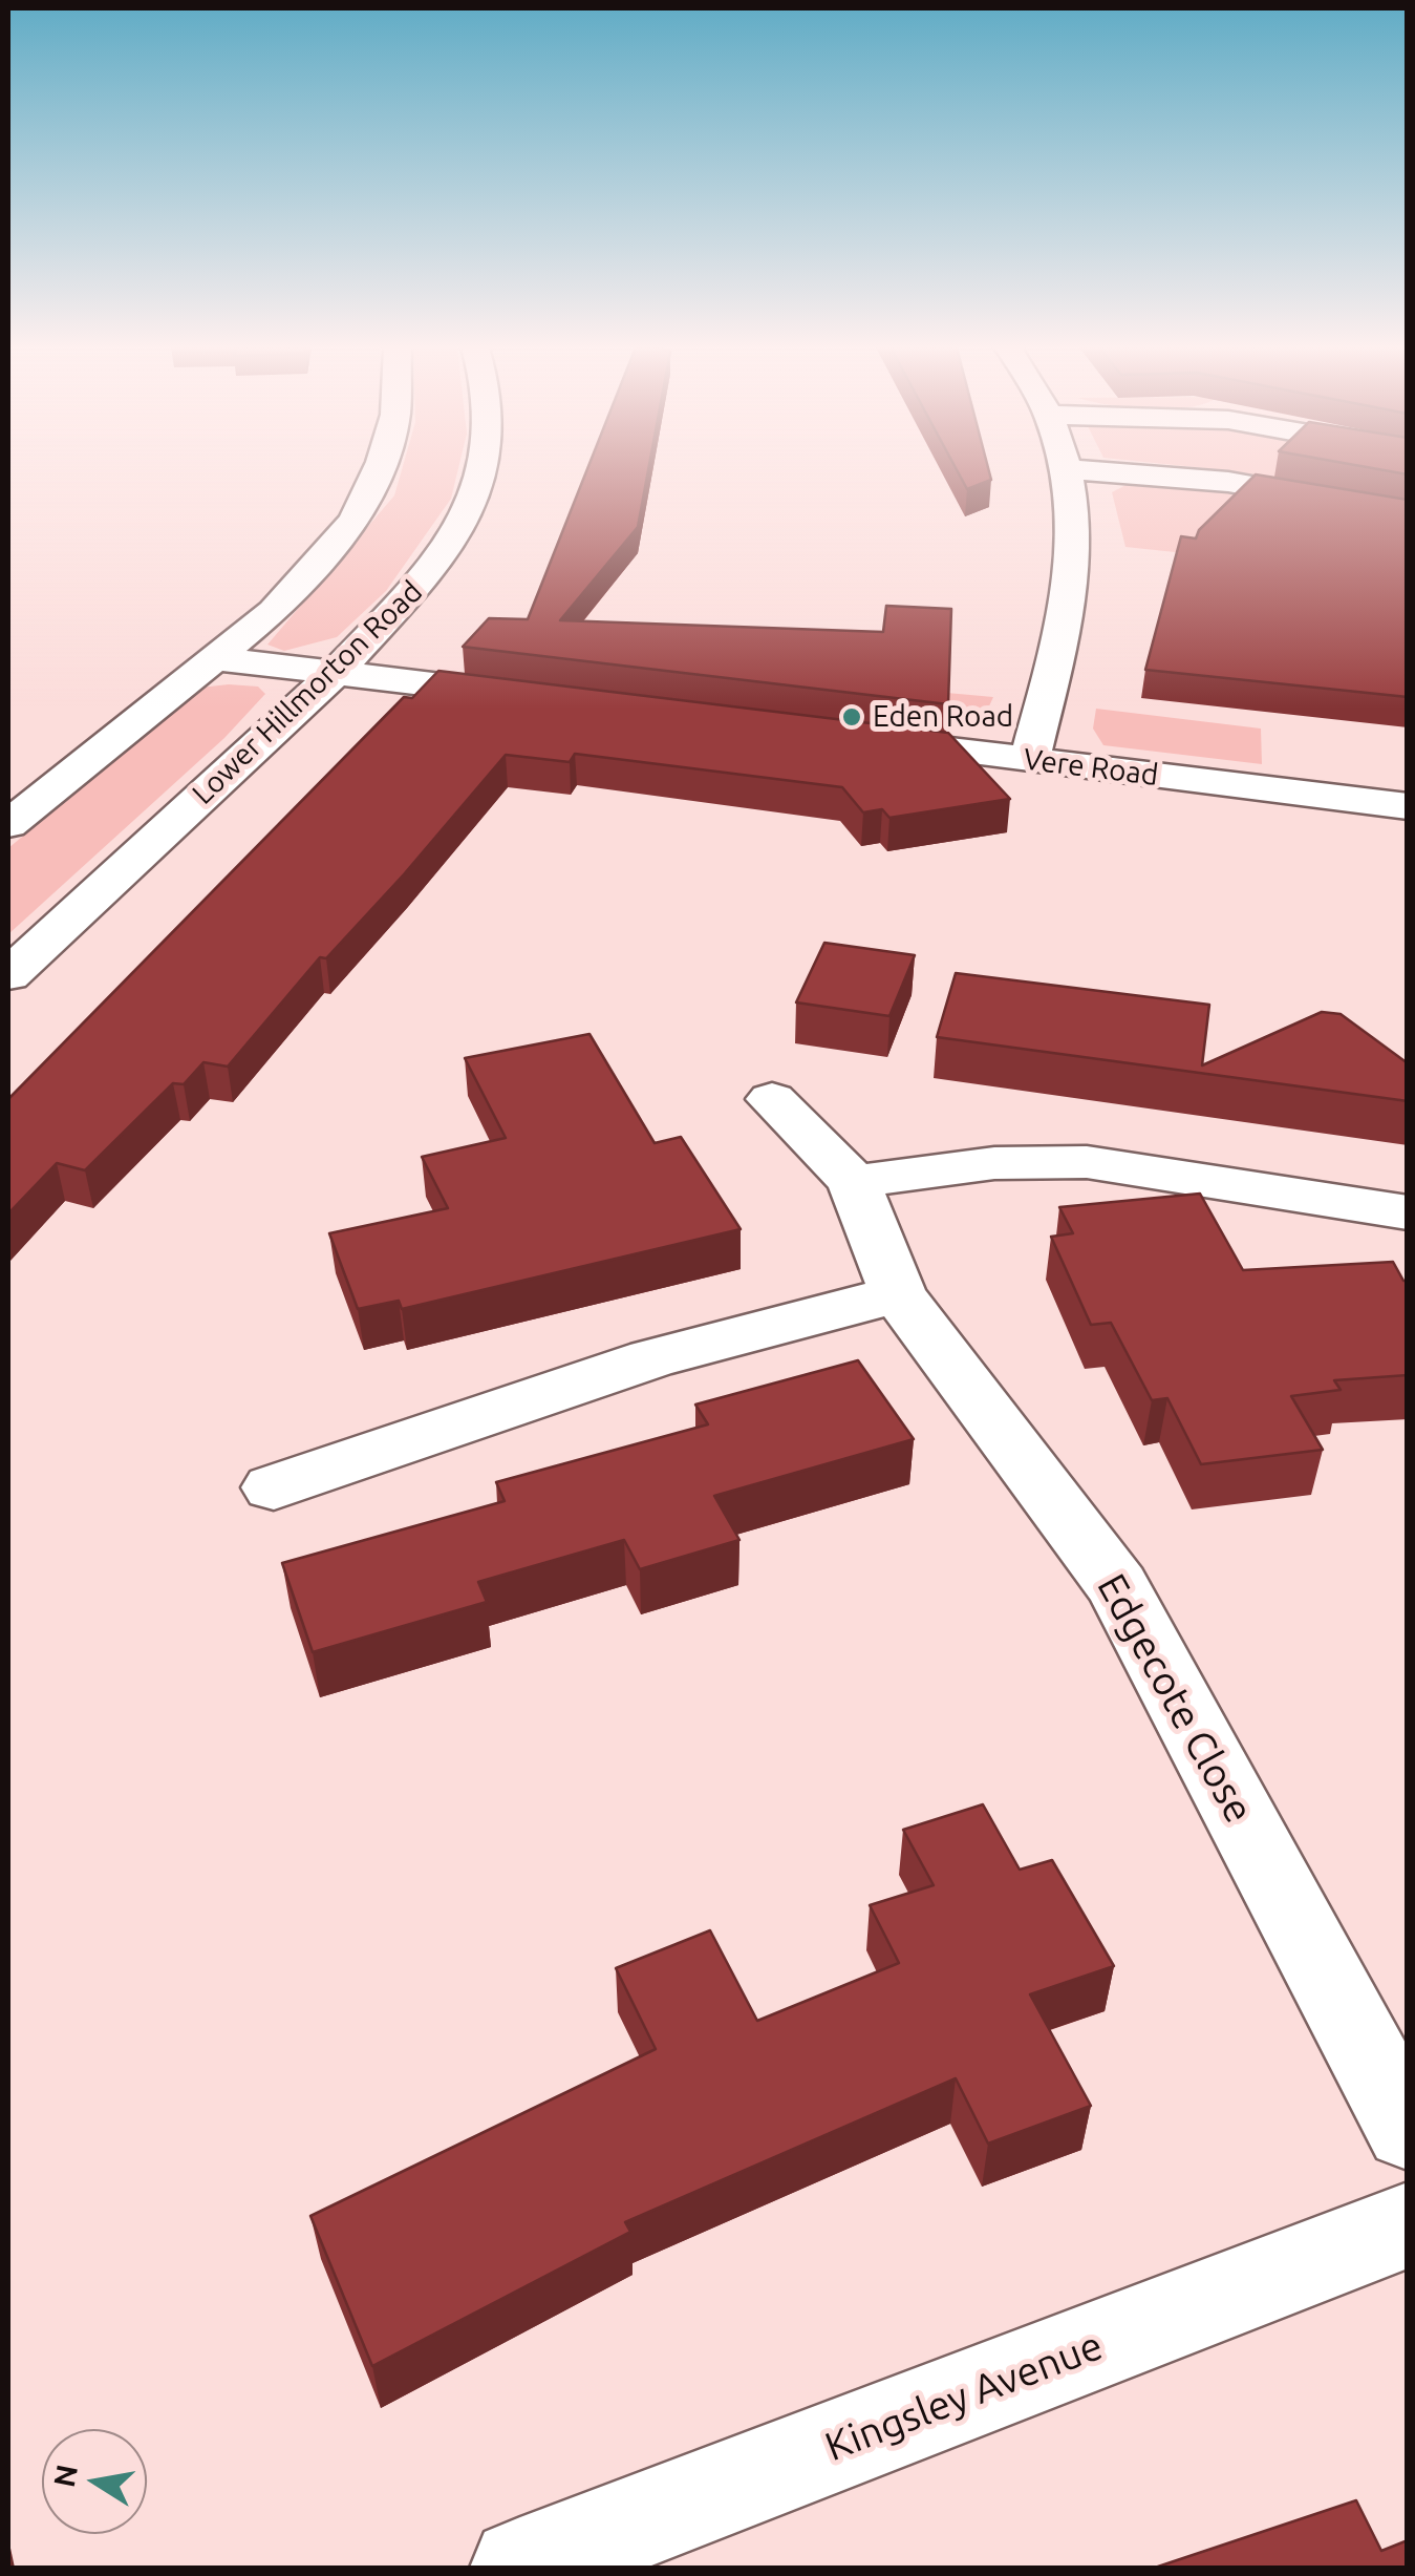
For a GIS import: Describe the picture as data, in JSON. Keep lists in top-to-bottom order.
{
  "streets": {
    "street": [
      "Lower Hillmorton Road",
      "Vere Road",
      "Edgecote Close",
      "Kingsley Avenue"
    ]
  },
  "places": ["Eden Road"],
  "north": "left"
}
